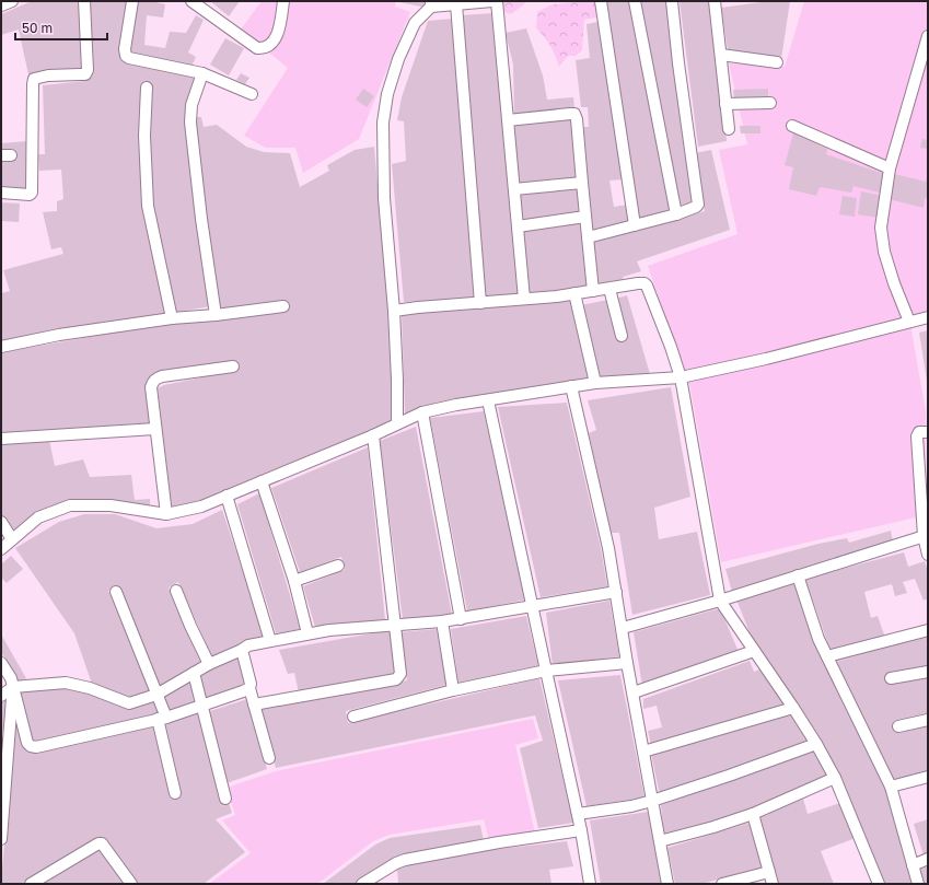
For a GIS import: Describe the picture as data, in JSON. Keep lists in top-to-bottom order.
{
  "scale_bar": "50 m"
}
